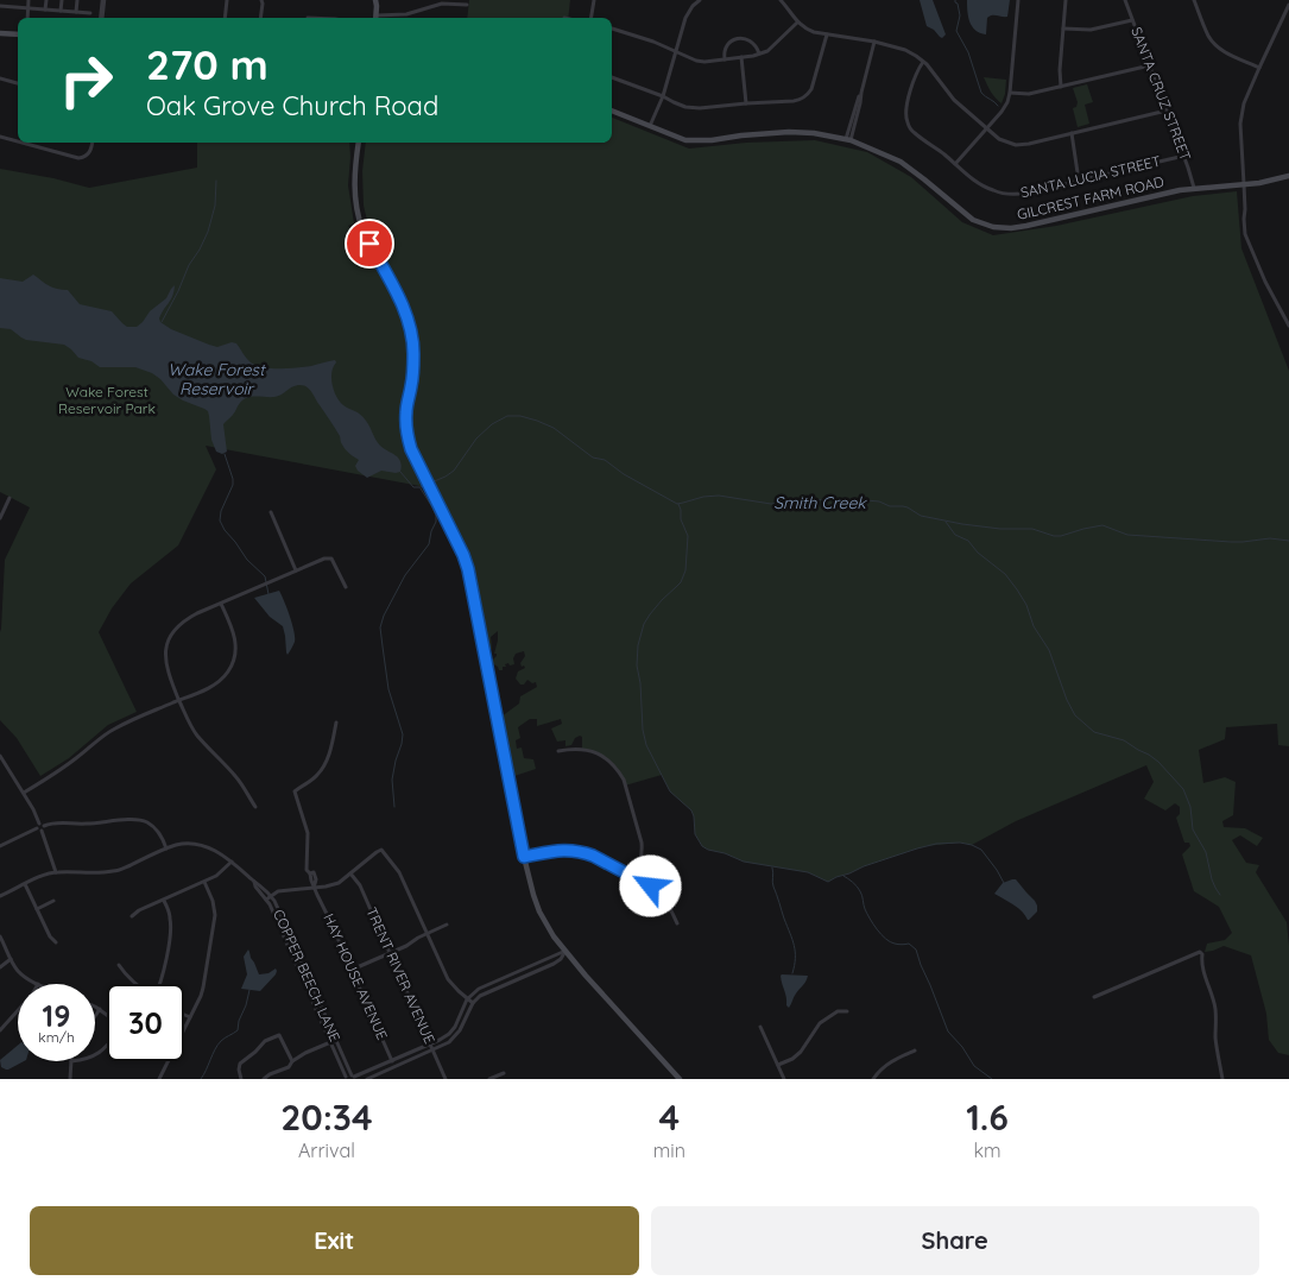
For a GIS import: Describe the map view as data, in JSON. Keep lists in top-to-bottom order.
{
  "streets": {
    "main road": ["GILCREST FARM ROAD"],
    "street": [
      "SANTA CRUZ STREET",
      "SANTA LUCIA STREET",
      "COPPER BEECH LANE",
      "TRENT RIVER AVENUE",
      "HAY HOUSE AVENUE"
    ]
  },
  "crossings": [
    ["SANTA CRUZ STREET", "SANTA LUCIA STREET"],
    ["SANTA CRUZ STREET", "GILCREST FARM ROAD"]
  ],
  "water": ["Wake Forest Reservoir", "Smith Creek"],
  "parks": ["Wake Forest Reservoir Park"],
  "page": {
    "turn": ["270 m", "Oak Grove Church Road"],
    "speed": "19 km/h",
    "limit": "30",
    "eta": [
      "20:34",
      "Arrival",
      "4",
      "min",
      "1.6",
      "km"
    ],
    "buttons": ["Exit", "Share"]
  }
}
